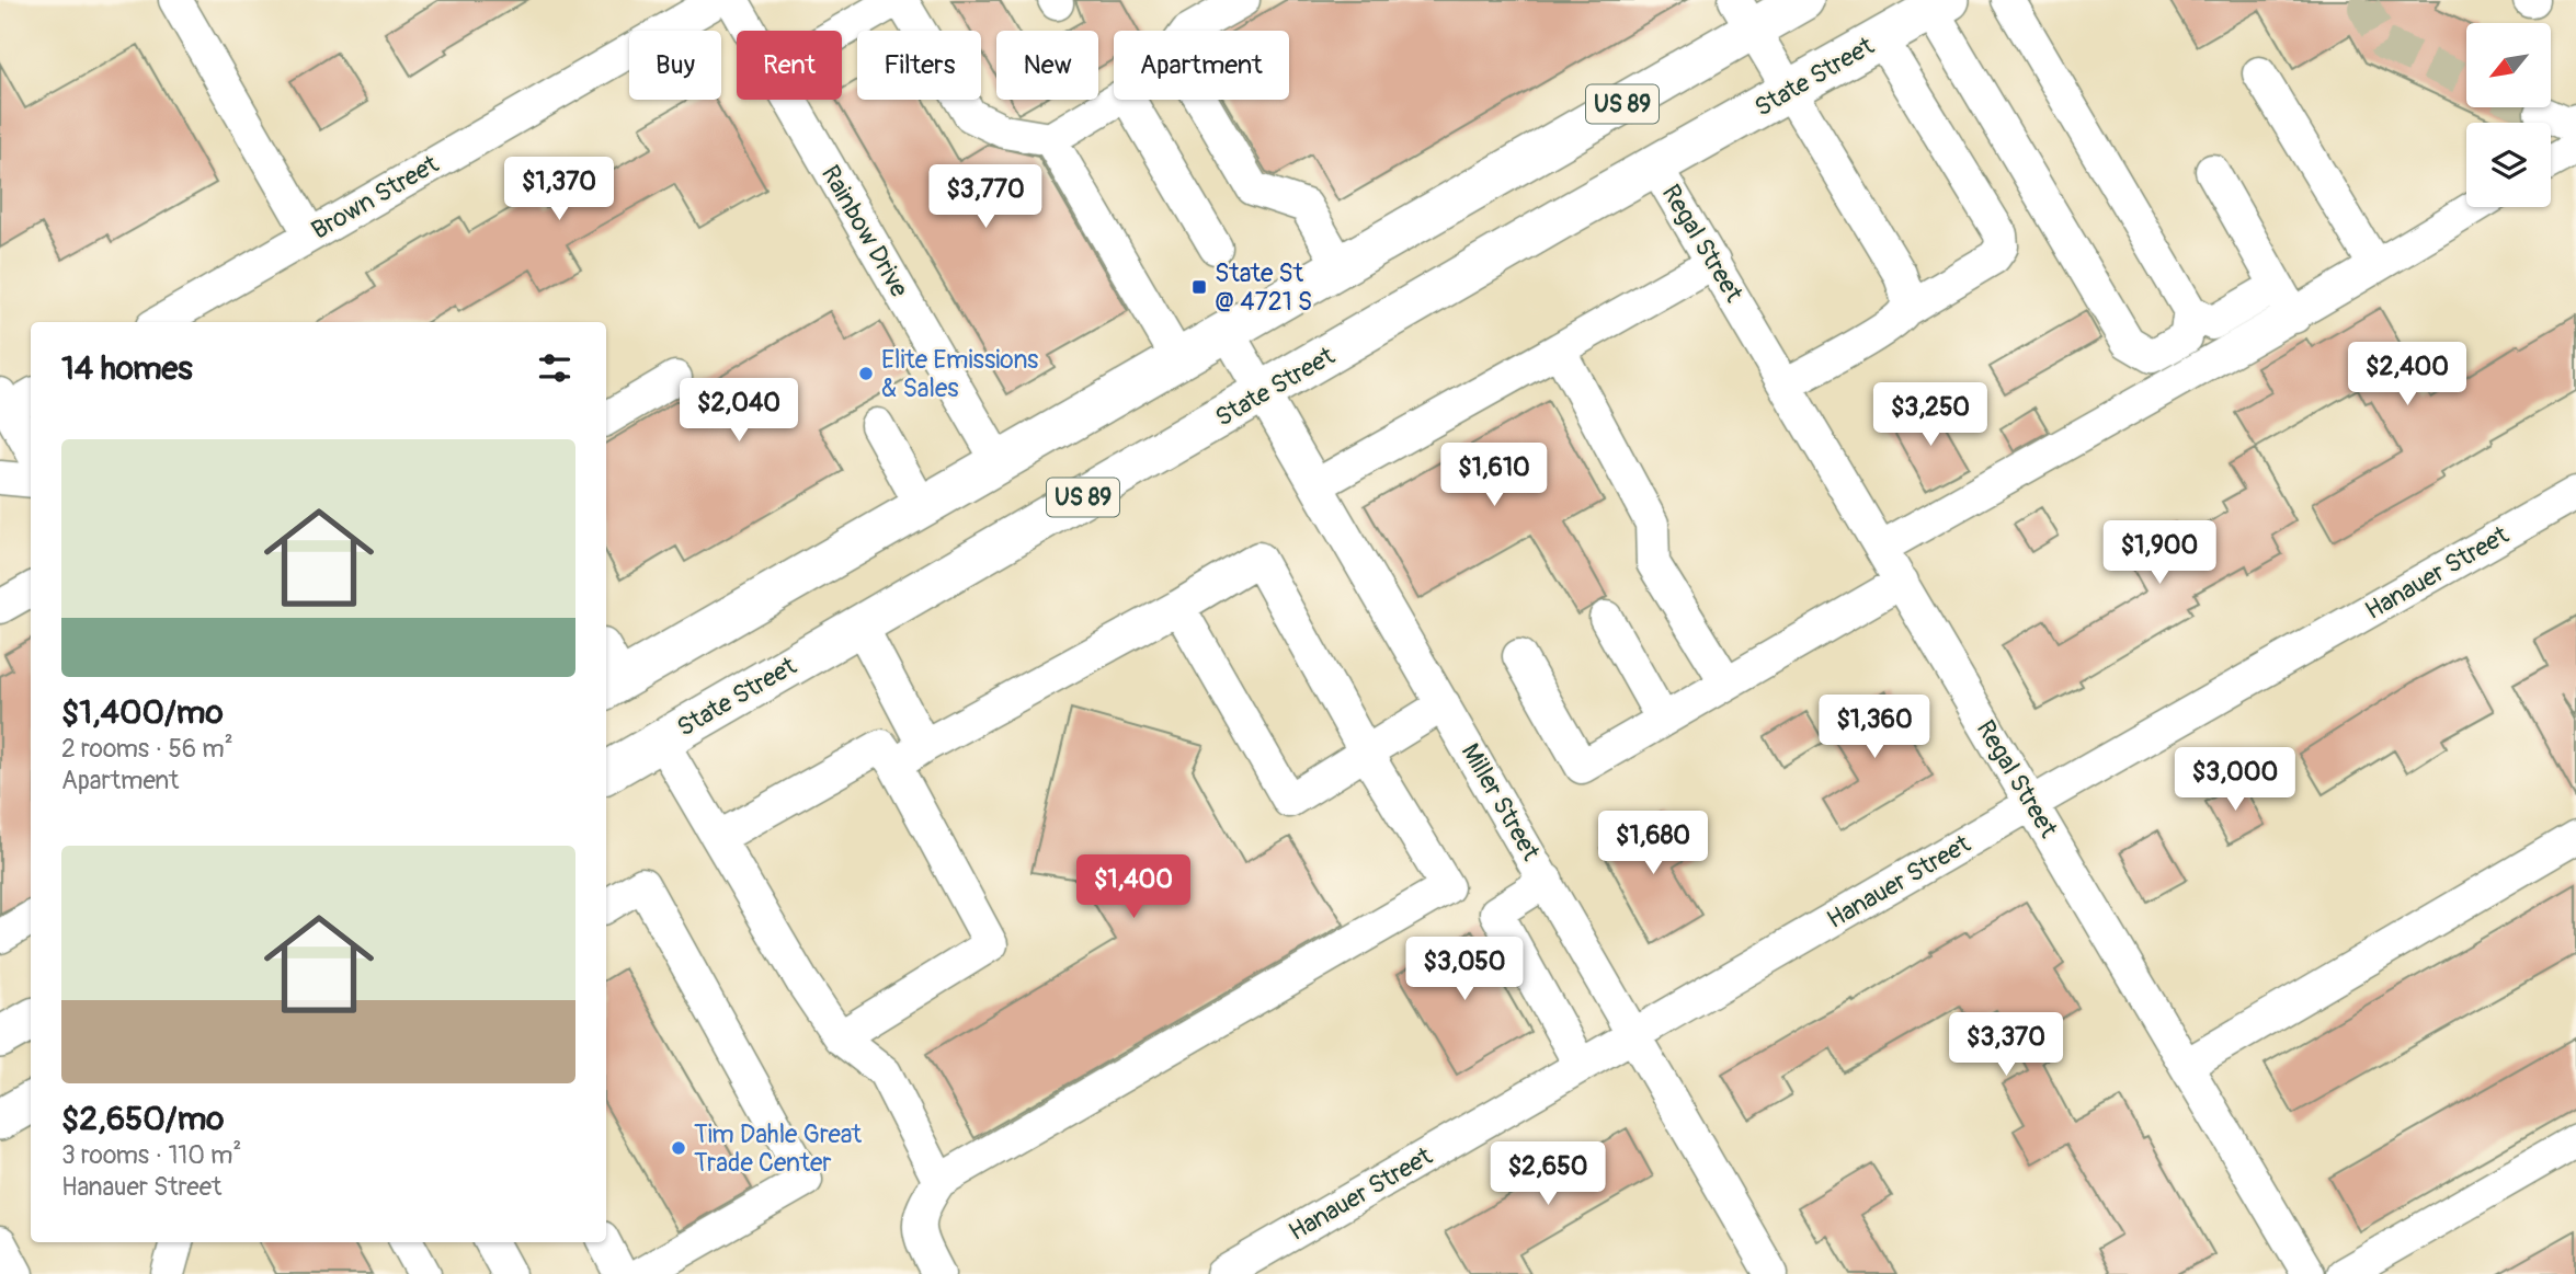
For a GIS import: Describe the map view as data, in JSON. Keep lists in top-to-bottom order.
{
  "streets": {
    "main road": ["State Street", "US 89"],
    "street": [
      "Brown Street",
      "Rainbow Drive",
      "Regal Street",
      "Hanauer Street",
      "Miller Street"
    ]
  },
  "crossings": [
    ["State Street", "Regal Street"],
    ["State Street", "Miller Street"],
    ["US 89", "Rainbow Drive"],
    ["US 89", "Miller Street"],
    ["Regal Street", "Hanauer Street"],
    ["Hanauer Street", "Miller Street"]
  ],
  "places": {
    "transit": ["State St @ 4721 S"],
    "other": ["Elite Emissions & Sales", "Tim Dahle Great Trade Center"]
  },
  "north": "bottom left",
  "page": {
    "chip": [
      "Buy",
      "Rent",
      "Filters",
      "New",
      "Apartment"
    ],
    "price": [
      "$1,370",
      "$3,770",
      "$2,400",
      "$2,040",
      "$3,250",
      "$1,610",
      "$1,900",
      "$1,360",
      "$3,000",
      "$1,680",
      "$1,400",
      "$3,050",
      "$3,370",
      "$2,650"
    ],
    "heading": "14 homes",
    "list": [
      {
        "name": "$1,400/mo",
        "note": "2 rooms · 56 m² · Apartment"
      },
      {
        "name": "$2,650/mo",
        "note": "3 rooms · 110 m² · Hanauer Street"
      }
    ]
  }
}
